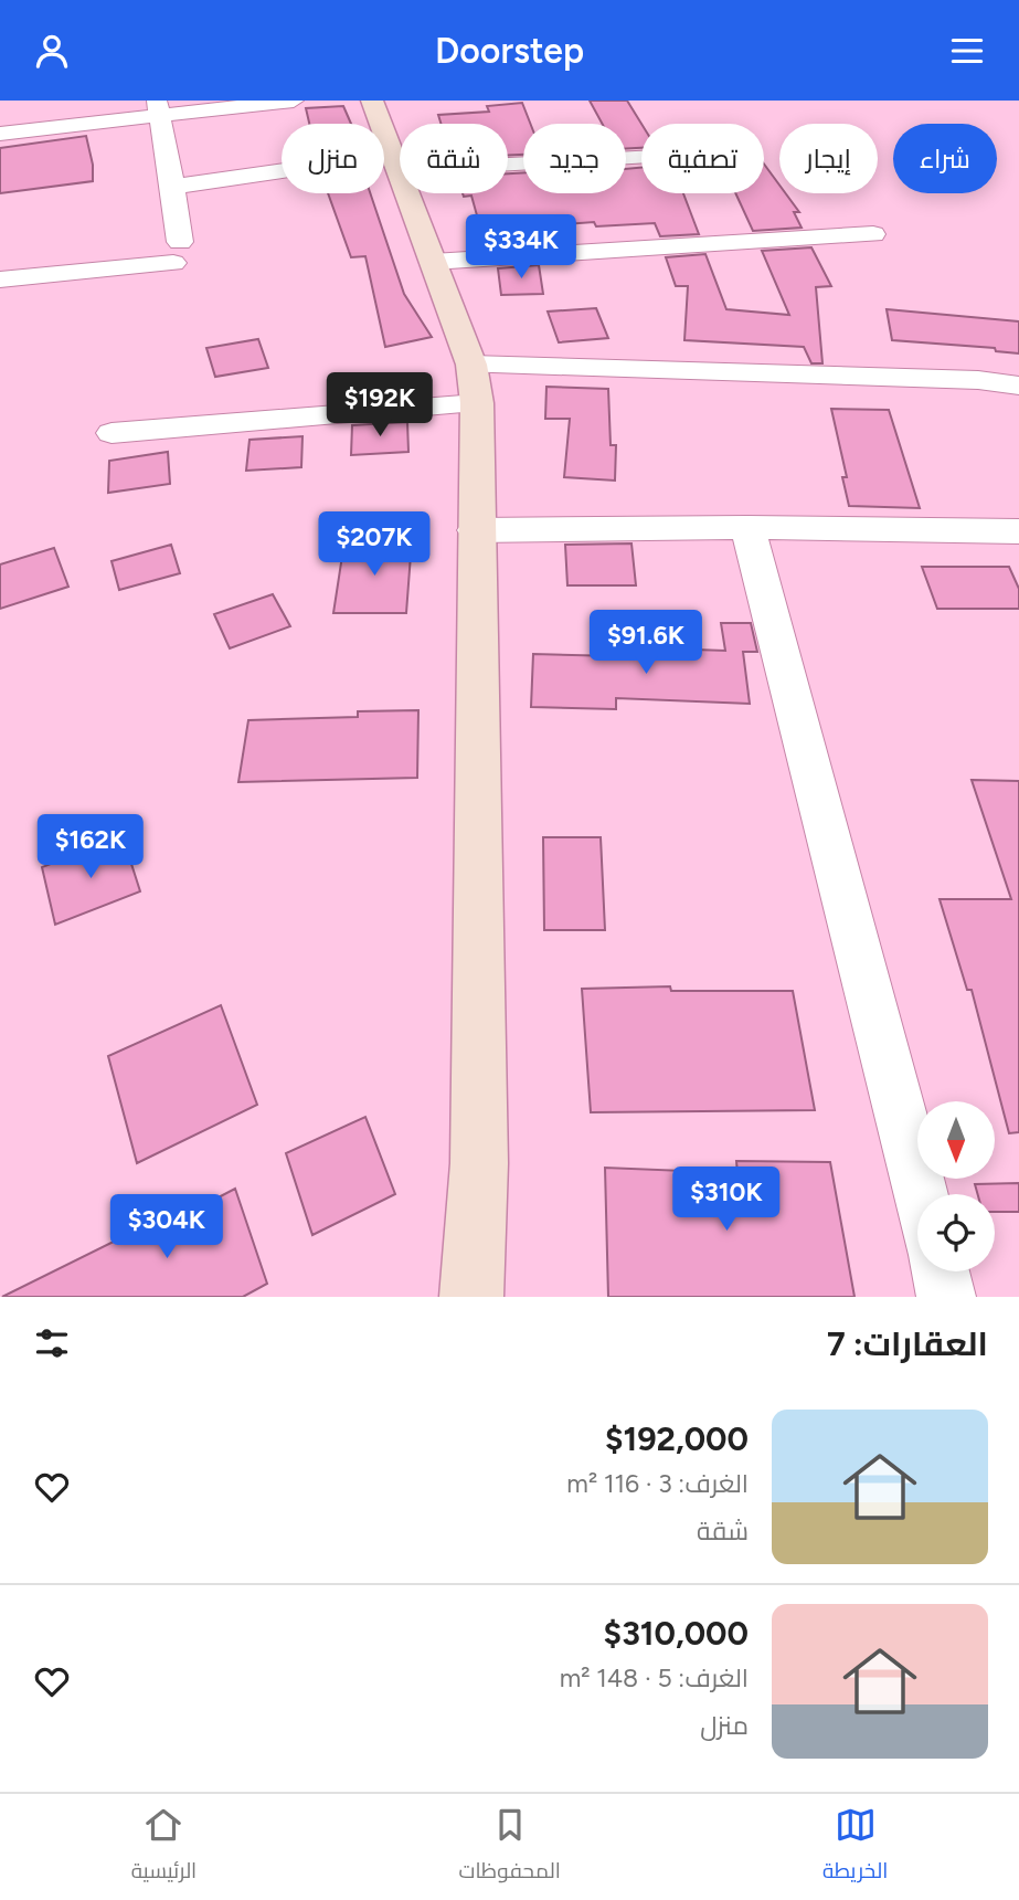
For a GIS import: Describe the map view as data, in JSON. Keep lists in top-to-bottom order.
{
  "north": "bottom",
  "page": {
    "header": "Doorstep",
    "chip": [
      "شراء",
      "إيجار",
      "تصفية",
      "جديد",
      "شقة",
      "منزل"
    ],
    "price": [
      "$334K",
      "$192K",
      "$207K",
      "$91.6K",
      "$162K",
      "$310K",
      "$304K"
    ],
    "heading": "العقارات: 7",
    "list": [
      {
        "name": "$192,000",
        "note": "الغرف: 3 · 116 m² · شقة"
      },
      {
        "name": "$310,000",
        "note": "الغرف: 5 · 148 m² · منزل"
      }
    ],
    "tabs": ["الخريطة", "المحفوظات", "الرئيسية"]
  }
}
